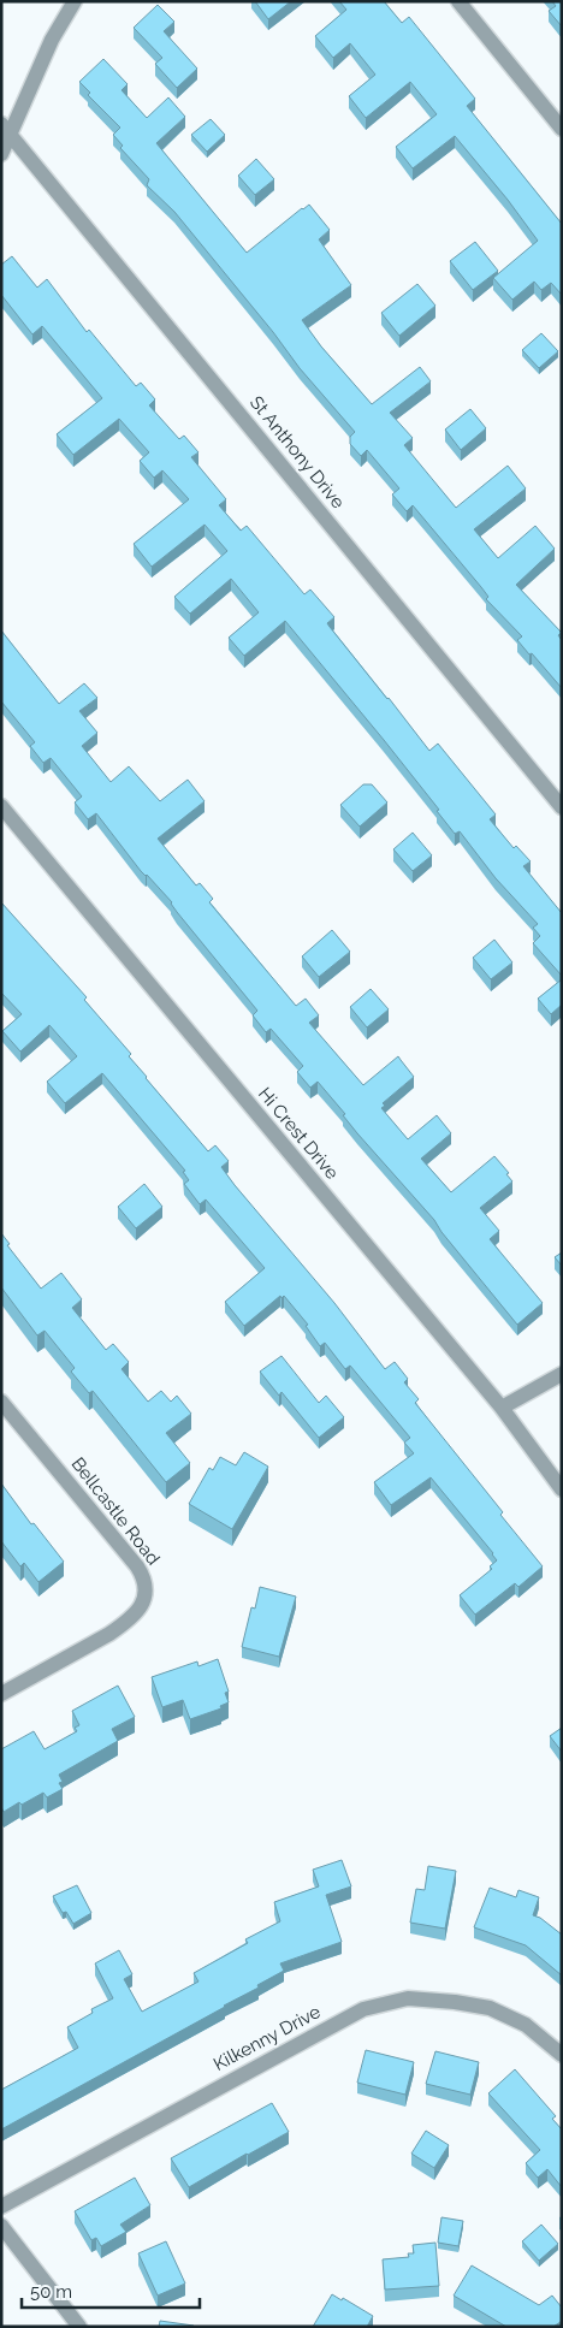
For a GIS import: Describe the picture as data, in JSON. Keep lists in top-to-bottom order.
{
  "streets": {
    "street": [
      "St Anthony Drive",
      "Hi Crest Drive",
      "Bellcastle Road",
      "Kilkenny Drive"
    ]
  },
  "scale_bar": "50 m"
}
